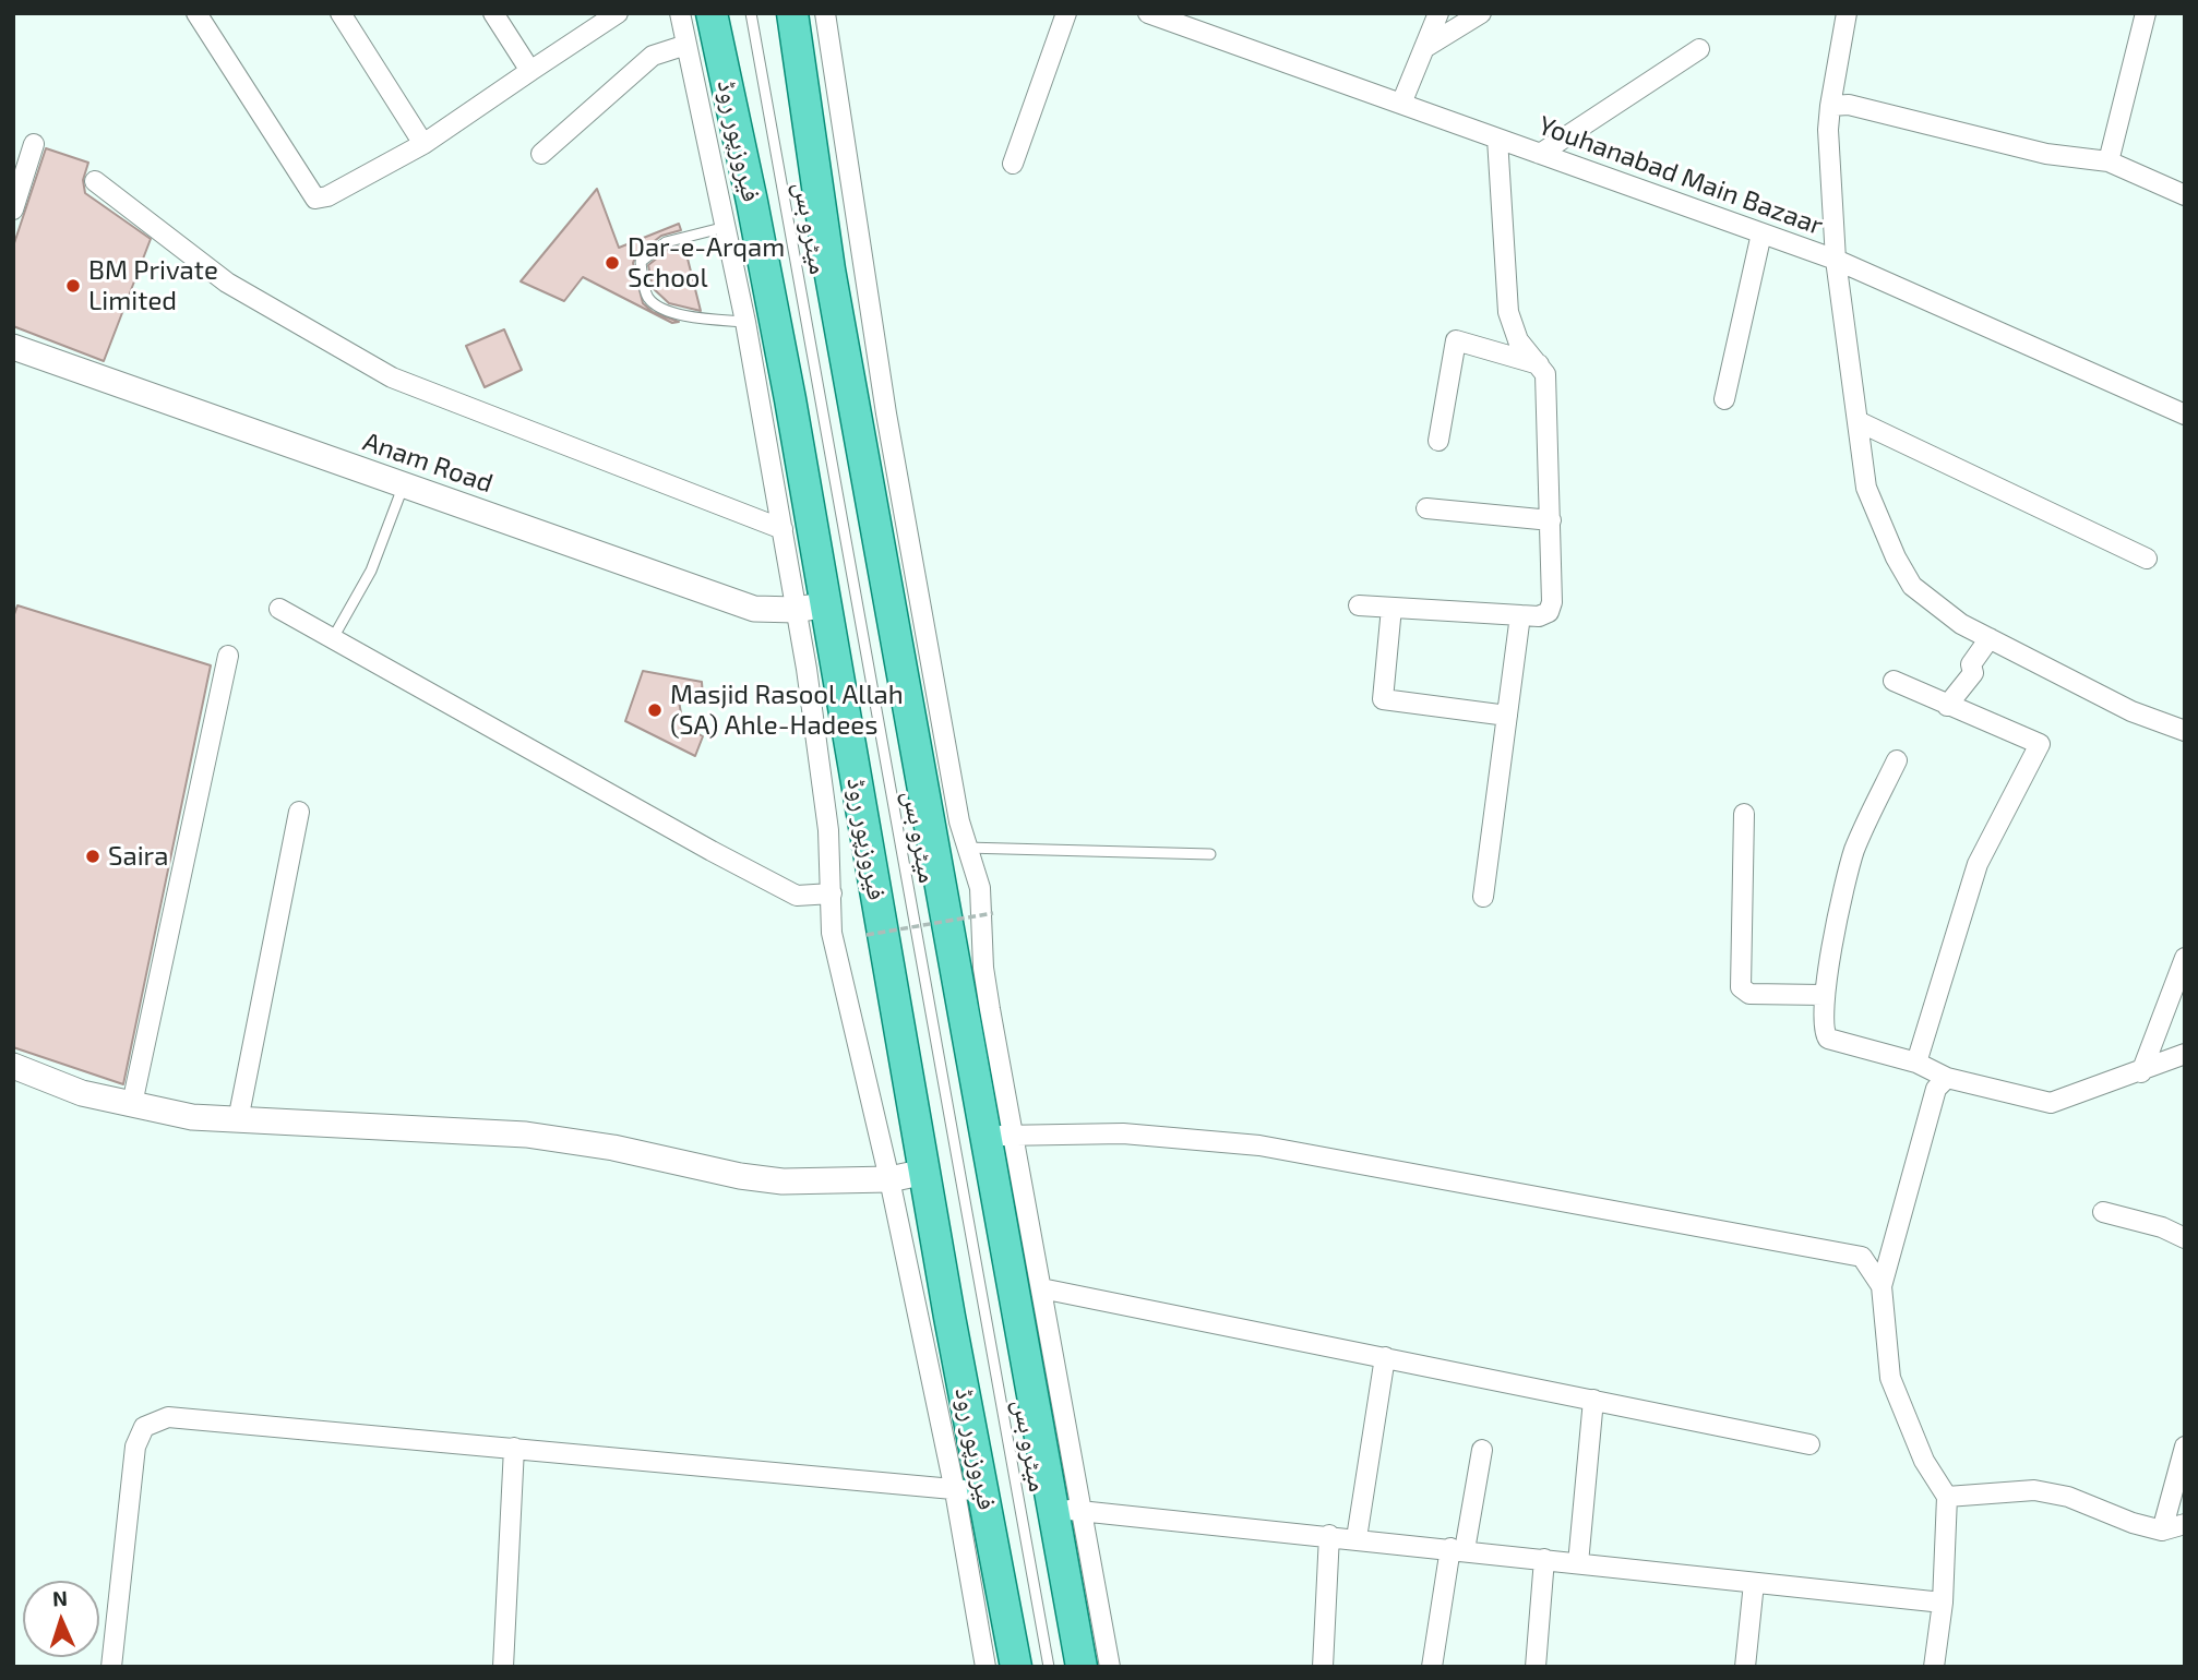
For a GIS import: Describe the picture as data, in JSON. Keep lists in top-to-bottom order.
{
  "streets": {
    "main road": ["فیروزپور روڈ"],
    "street": ["Youhanabad Main Bazaar", "Anam Road"],
    "lane": ["میٹرو بس"]
  },
  "crossings": [
    ["فیروزپور روڈ", "Anam Road"]
  ],
  "places": [
    "Dar-e-Arqam School",
    "BM Private Limited",
    "Masjid Rasool Allah (SA) Ahle-Hadees",
    "Saira"
  ],
  "north": "top"
}
